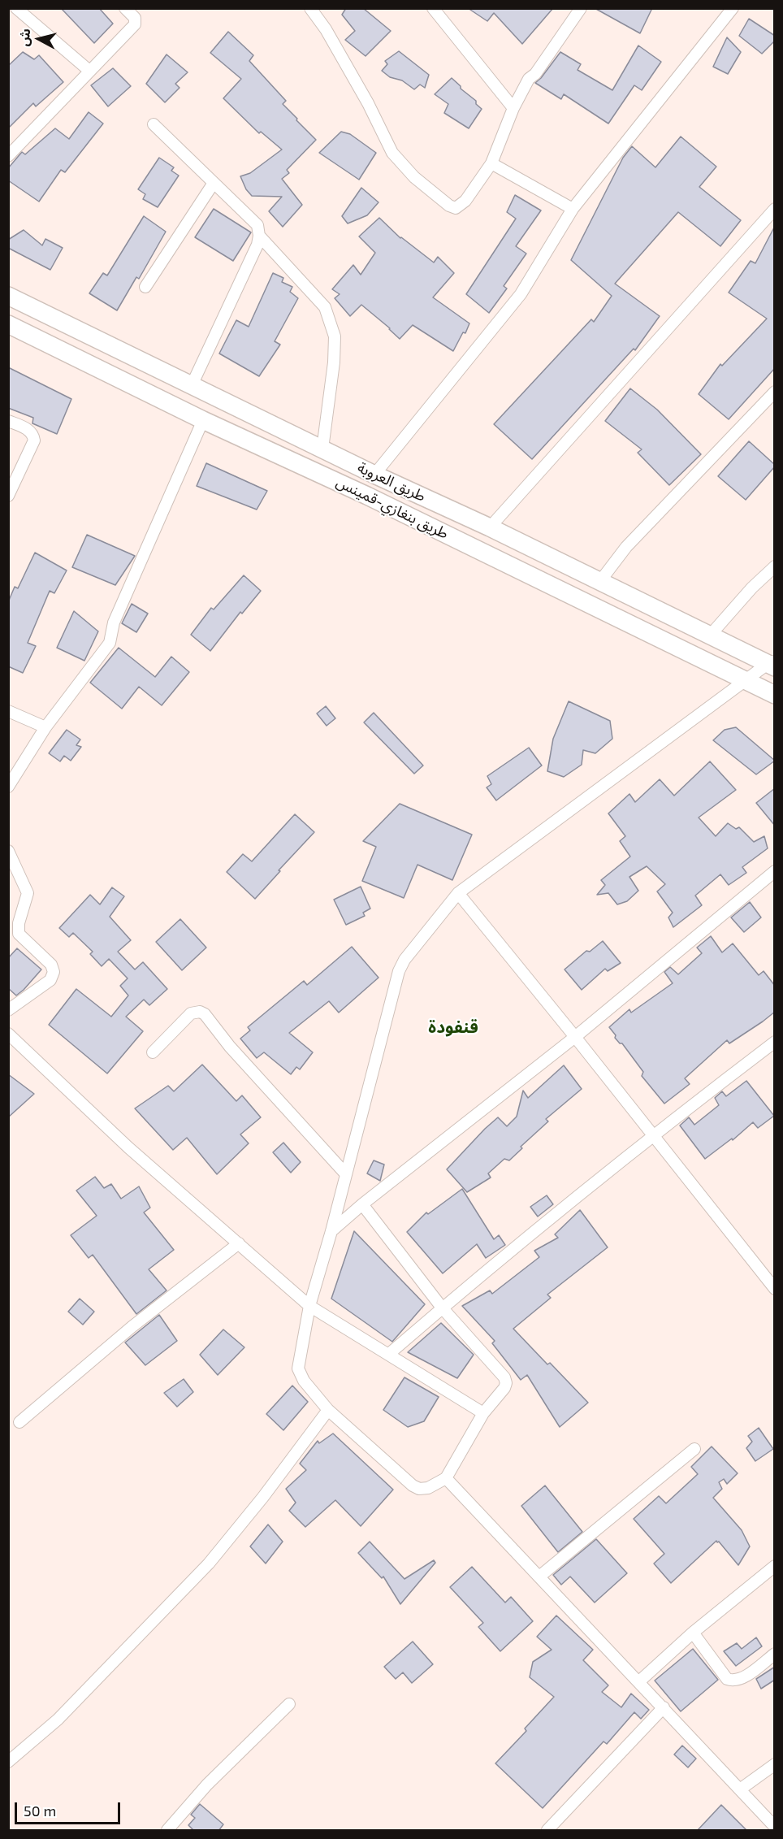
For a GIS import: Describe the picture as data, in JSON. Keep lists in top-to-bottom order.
{
  "streets": {
    "main road": ["طريق العروبة", "طريق بنغازي-قمينس"]
  },
  "districts": ["قنفودة"],
  "scale_bar": "50 m",
  "north": "left"
}
